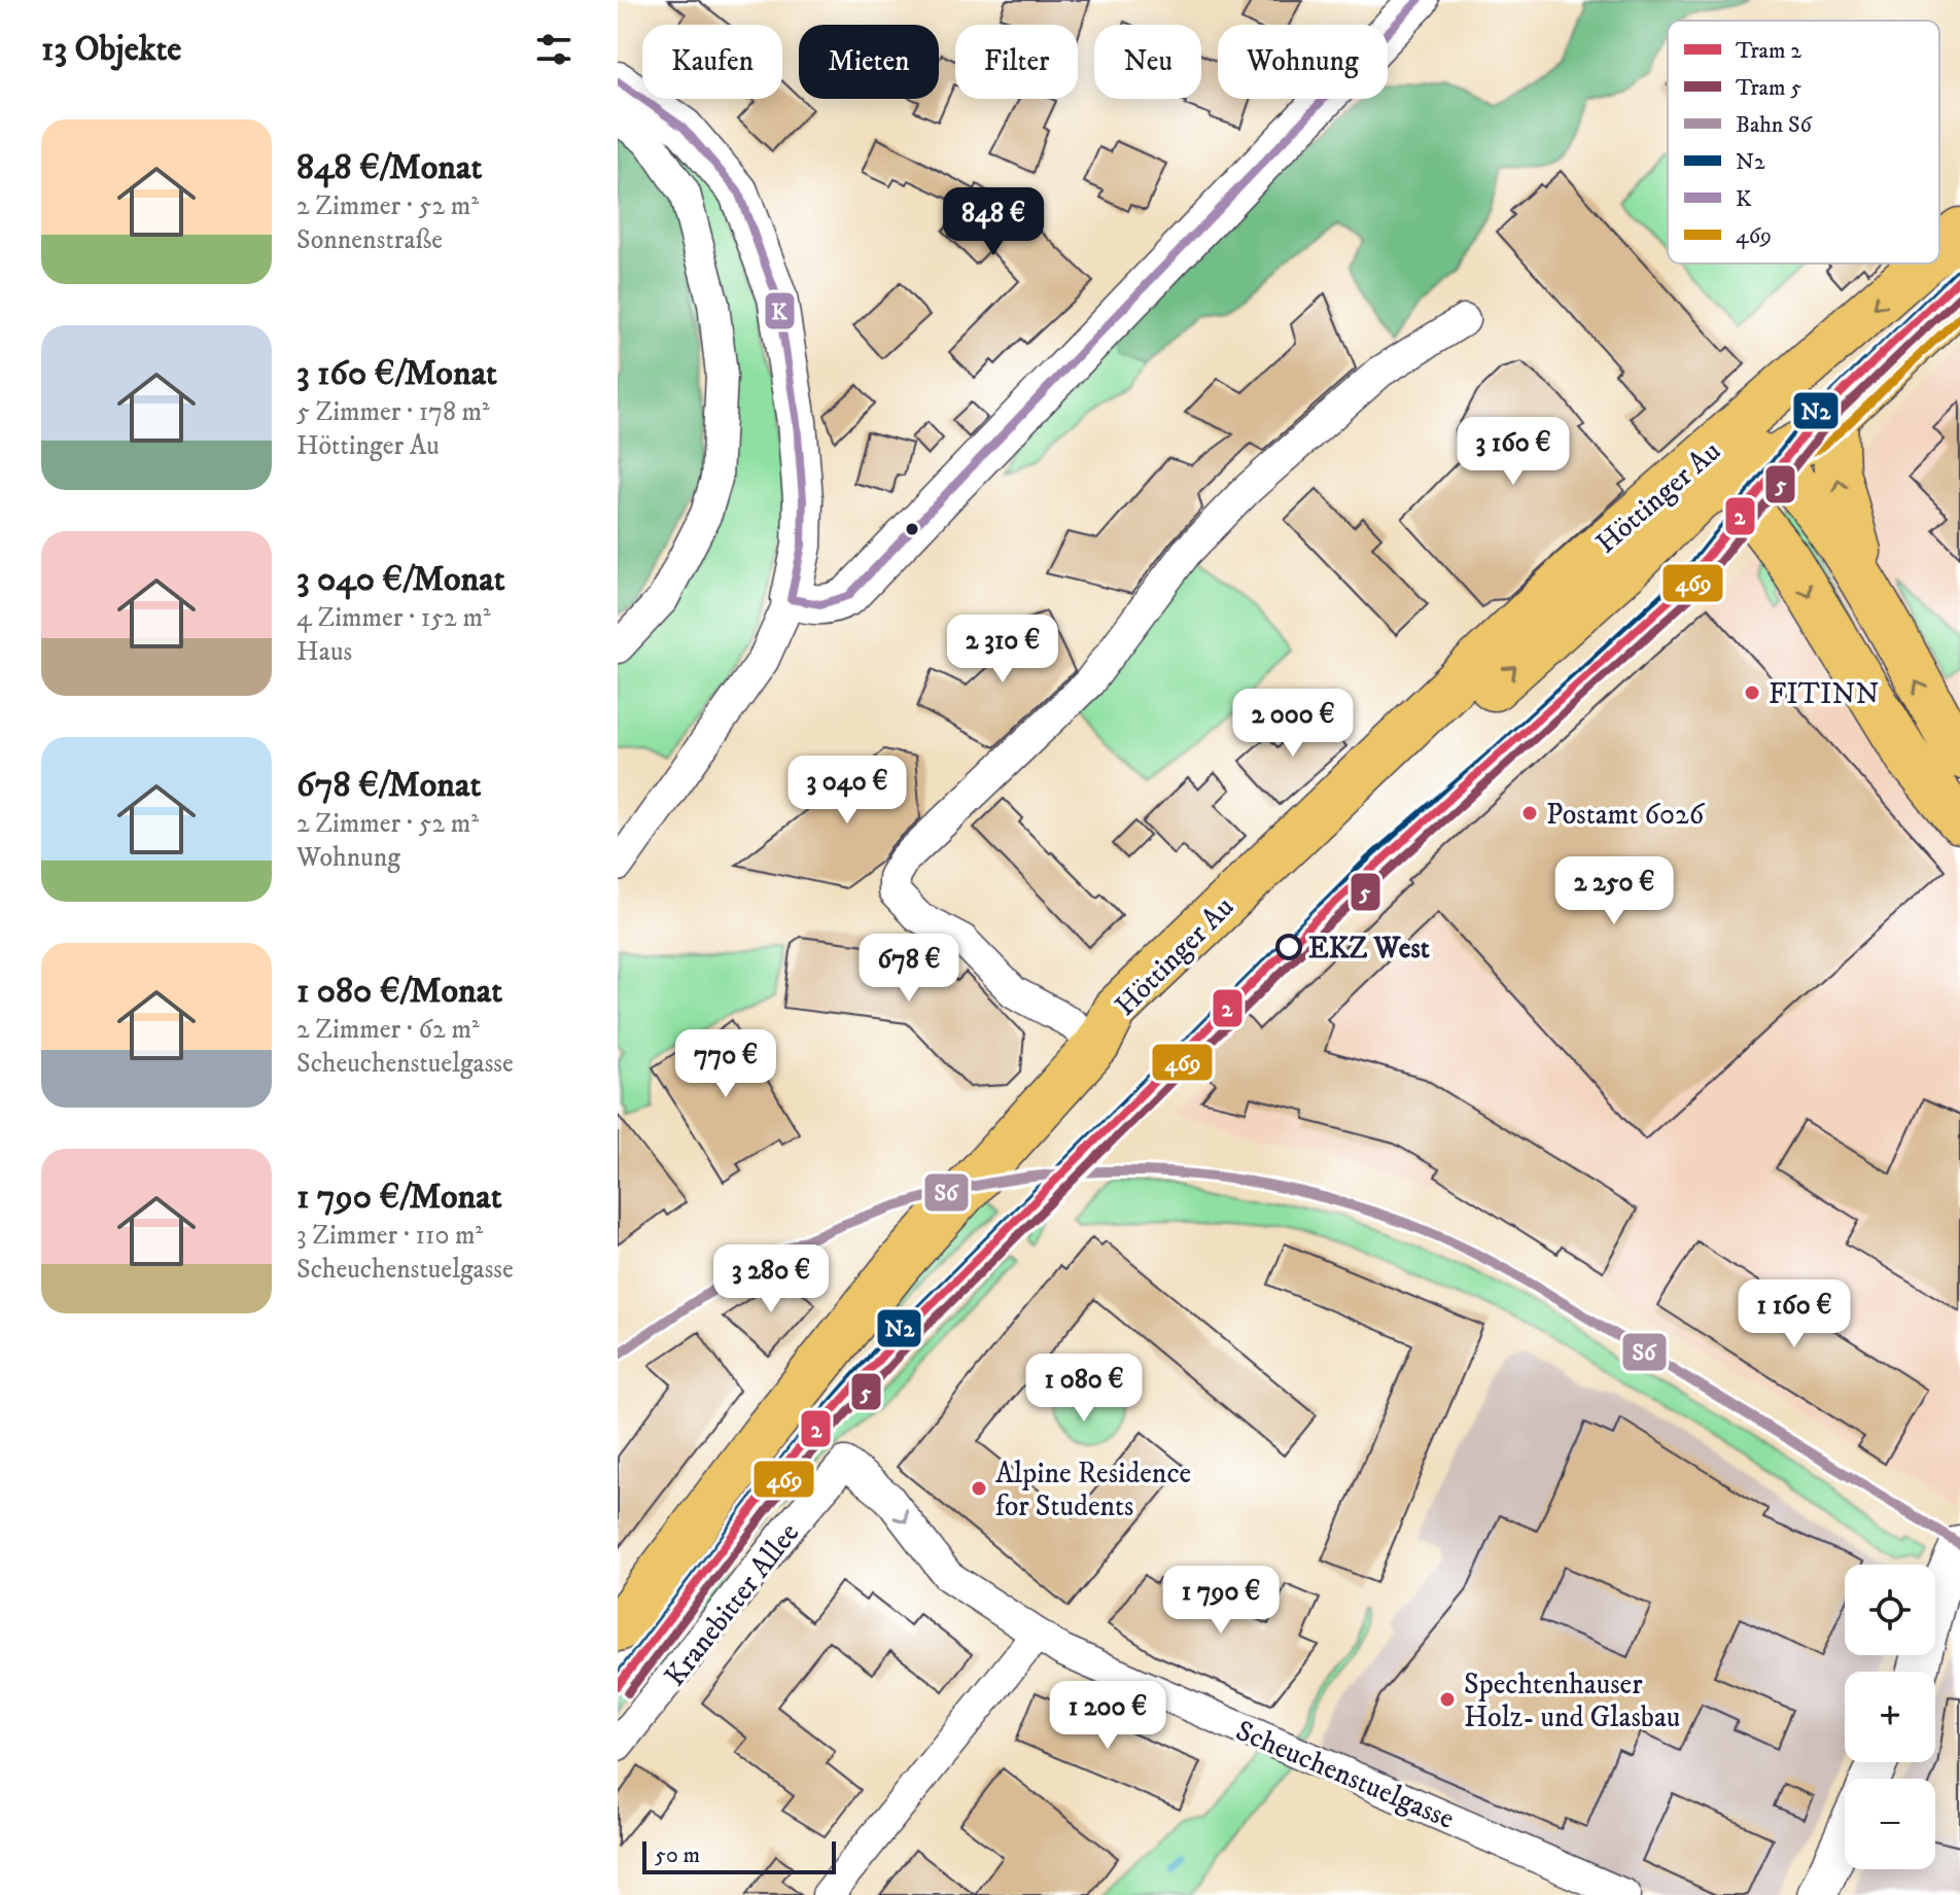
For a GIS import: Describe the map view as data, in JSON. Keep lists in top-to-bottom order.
{
  "streets": {
    "main road": ["Höttinger Au"],
    "street": ["Kranebitter Allee", "Scheuchenstuelgasse"]
  },
  "crossings": [
    ["Kranebitter Allee", "Scheuchenstuelgasse"]
  ],
  "places": [
    "FITINN",
    "Postamt 6026",
    "EKZ West",
    "Alpine Residence for Students",
    "Spechtenhauser Holz- und Glasbau"
  ],
  "lines": [
    "transit line K",
    "transit line N2",
    "tram line 2",
    "tram line 5",
    "transit line 469",
    "rail line S6"
  ],
  "legend": [
    "Tram 2",
    "Tram 5",
    "Bahn S6",
    "N2",
    "K",
    "469"
  ],
  "scale_bar": "50 m",
  "page": {
    "heading": "13 Objekte",
    "chip": [
      "Kaufen",
      "Mieten",
      "Filter",
      "Neu",
      "Wohnung"
    ],
    "list": [
      {
        "name": "848 €/Monat",
        "note": "2 Zimmer · 52 m² · Sonnenstraße"
      },
      {
        "name": "3 160 €/Monat",
        "note": "5 Zimmer · 178 m² · Höttinger Au"
      },
      {
        "name": "3 040 €/Monat",
        "note": "4 Zimmer · 152 m² · Haus"
      },
      {
        "name": "678 €/Monat",
        "note": "2 Zimmer · 52 m² · Wohnung"
      },
      {
        "name": "1 080 €/Monat",
        "note": "2 Zimmer · 62 m² · Scheuchenstuelgasse"
      },
      {
        "name": "1 790 €/Monat",
        "note": "3 Zimmer · 110 m² · Scheuchenstuelgasse"
      }
    ],
    "price": [
      "848 €",
      "3 160 €",
      "2 310 €",
      "2 000 €",
      "3 040 €",
      "2 250 €",
      "678 €",
      "770 €",
      "3 280 €",
      "1 160 €",
      "1 080 €",
      "1 790 €",
      "1 200 €"
    ],
    "map_buttons": ["+", "−"],
    "scale": "50 m"
  }
}
